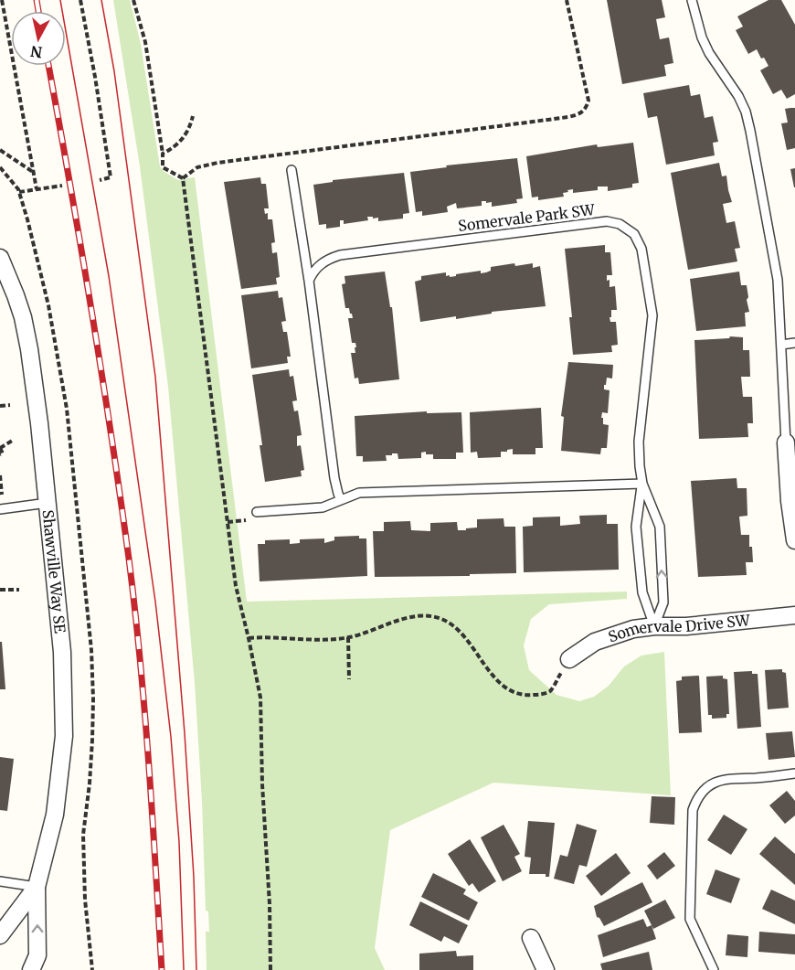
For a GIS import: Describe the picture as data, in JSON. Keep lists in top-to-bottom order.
{
  "streets": {
    "street": ["Shawville Way SE", "Somervale Drive SW"],
    "lane": ["Somervale Park SW"]
  },
  "crossings": [
    ["Somervale Park SW", "Somervale Drive SW"]
  ],
  "north": "bottom"
}
